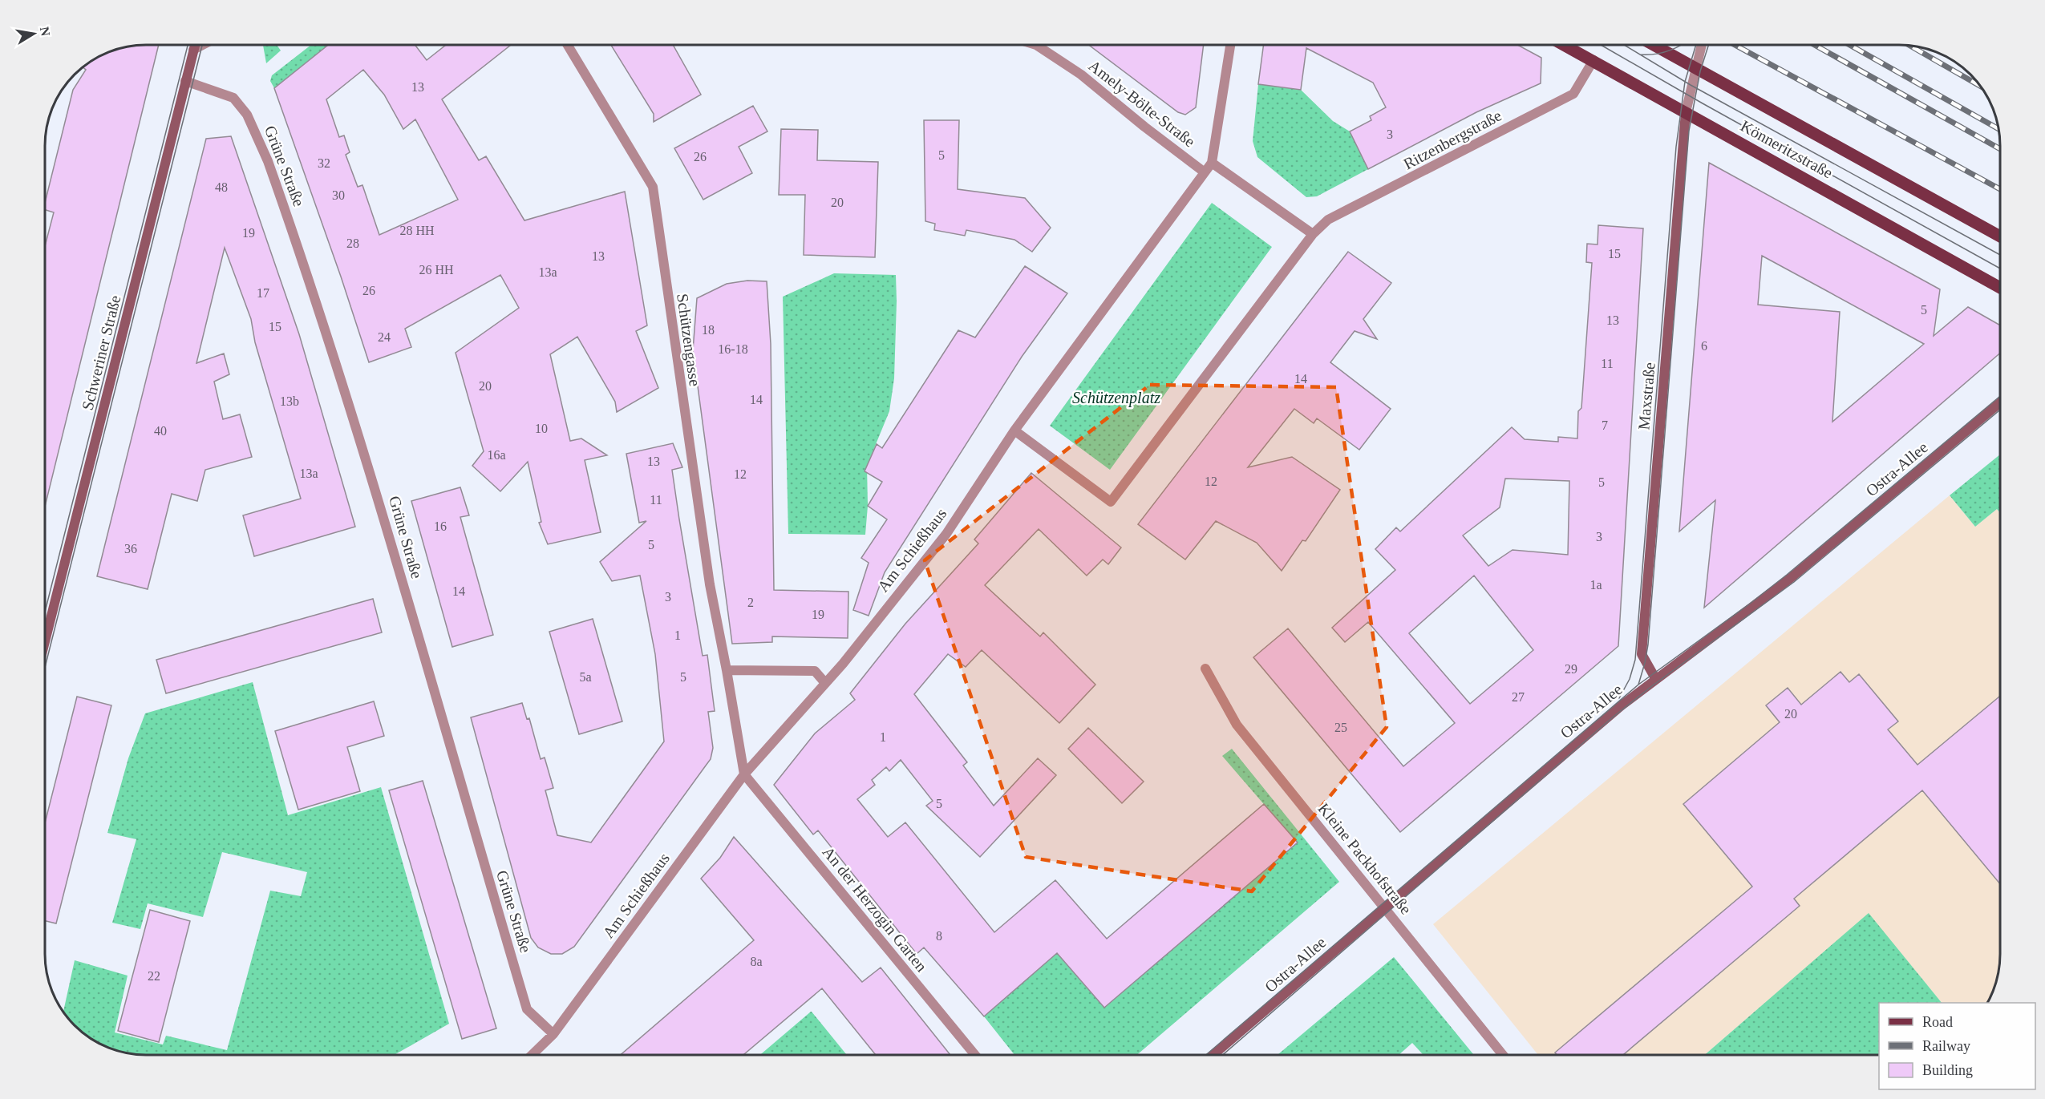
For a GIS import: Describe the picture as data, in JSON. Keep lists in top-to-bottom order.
{
  "streets": {
    "main road": ["Könneritzstraße"],
    "street": [
      "Amely-Bölte-Straße",
      "Ritzenbergstraße",
      "Grüne Straße",
      "Schützengasse",
      "Schweriner Straße",
      "Maxstraße",
      "Ostra-Allee",
      "Am Schießhaus",
      "Kleine Packhofstraße",
      "An der Herzogin Garten"
    ]
  },
  "crossings": [
    ["Ritzenbergstraße", "Könneritzstraße"],
    ["Könneritzstraße", "Maxstraße"],
    ["Grüne Straße", "Schweriner Straße"],
    ["Grüne Straße", "Am Schießhaus"],
    ["Maxstraße", "Ostra-Allee"],
    ["Ostra-Allee", "Kleine Packhofstraße"],
    ["Am Schießhaus", "An der Herzogin Garten"]
  ],
  "parks": ["Schützenplatz"],
  "house_numbers": [
    "13",
    "3",
    "5",
    "26",
    "32",
    "48",
    "30",
    "20",
    "28 HH",
    "19",
    "28",
    "15",
    "13",
    "26 HH",
    "13a",
    "26",
    "17",
    "5",
    "13",
    "15",
    "18",
    "24",
    "6",
    "16-18",
    "11",
    "14",
    "20",
    "14",
    "13b",
    "7",
    "10",
    "40",
    "16a",
    "13",
    "13a",
    "12",
    "12",
    "5",
    "11",
    "16",
    "3",
    "5",
    "36",
    "1a",
    "14",
    "3",
    "2",
    "19",
    "1",
    "29",
    "5a",
    "5",
    "27",
    "20",
    "25",
    "1",
    "5",
    "8",
    "8a",
    "22"
  ],
  "legend": ["Road", "Railway", "Building"],
  "north": "right"
}
